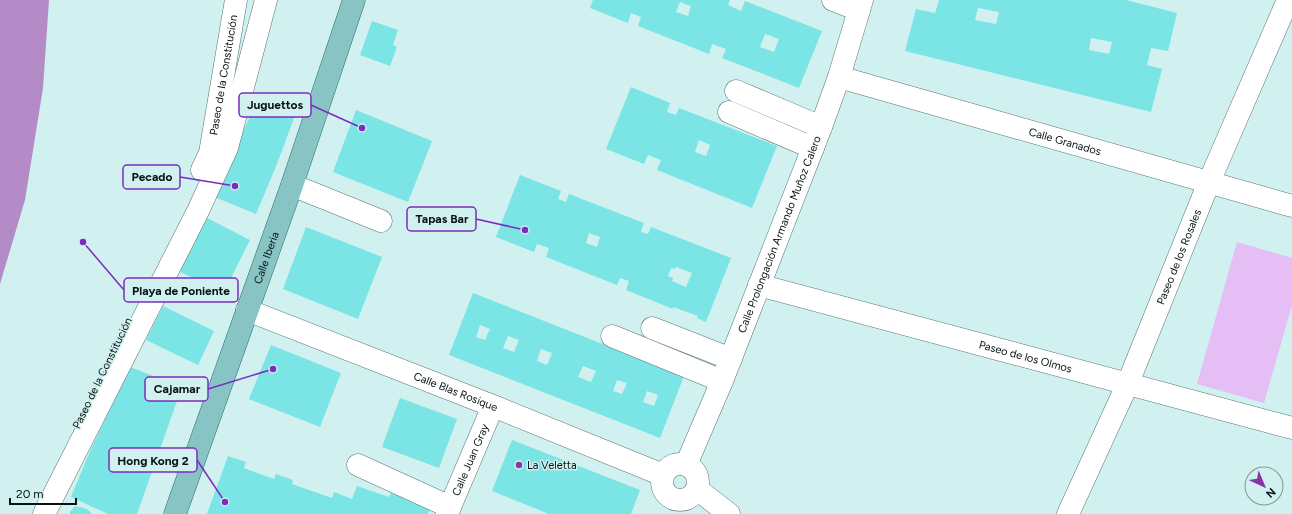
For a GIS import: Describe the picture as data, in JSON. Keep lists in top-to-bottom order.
{
  "streets": {
    "main road": ["Calle Iberia"],
    "street": [
      "Paseo de la Constitución",
      "Calle Granados",
      "Calle Prolongación Armando Muñoz Calero",
      "Paseo de los Rosales",
      "Paseo de los Olmos",
      "Calle Blas Rosique",
      "Calle Juan Gray"
    ]
  },
  "crossings": [
    ["Calle Granados", "Calle Prolongación Armando Muñoz Calero"],
    ["Calle Granados", "Paseo de los Rosales"],
    ["Calle Prolongación Armando Muñoz Calero", "Paseo de los Olmos"],
    ["Calle Prolongación Armando Muñoz Calero", "Calle Blas Rosique"],
    ["Calle Iberia", "Calle Blas Rosique"],
    ["Paseo de los Rosales", "Paseo de los Olmos"],
    ["Calle Blas Rosique", "Calle Juan Gray"]
  ],
  "places": [
    "Juguettos",
    "Pecado",
    "Tapas Bar",
    "Playa de Poniente",
    "Cajamar",
    "La Veletta",
    "Hong Kong 2"
  ],
  "scale_bar": "20 m",
  "north": "bottom right"
}
